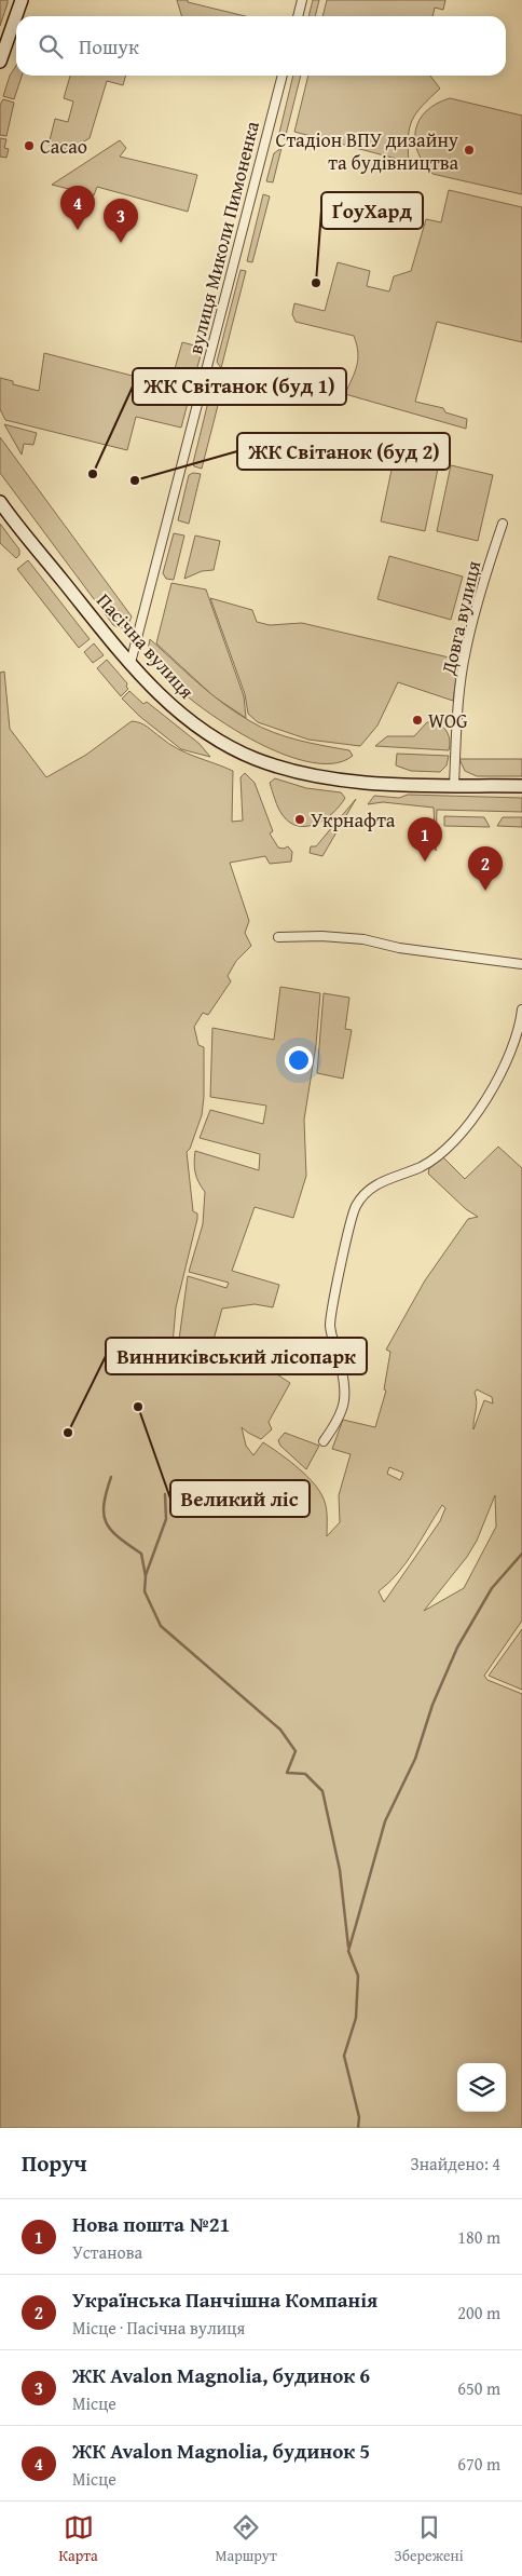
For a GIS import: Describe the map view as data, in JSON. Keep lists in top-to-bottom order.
{
  "streets": {
    "main road": ["Пасічна вулиця"],
    "street": ["вулиця Миколи Пимоненка", "Довга вулиця"]
  },
  "crossings": [
    ["вулиця Миколи Пимоненка", "Пасічна вулиця"],
    ["Довга вулиця", "Пасічна вулиця"]
  ],
  "places": [
    "Cacao",
    "Стадіон ВПУ дизайну та будівництва",
    "ҐоуХард",
    "ЖК Світанок (буд 1)",
    "ЖК Світанок (буд 2)",
    "WOG",
    "Укрнафта",
    "Великий ліс",
    "Винниківський лісопарк"
  ],
  "page": {
    "search": "Пошук",
    "pins": [
      "4",
      "3",
      "1",
      "2"
    ],
    "heading": ["Поруч", "Знайдено: 4"],
    "list": [
      {
        "mark": "1",
        "name": "Нова пошта №21",
        "note": "Установа",
        "value": "180 m"
      },
      {
        "mark": "2",
        "name": "Українська Панчішна Компанія",
        "note": "Місце · Пасічна вулиця",
        "value": "200 m"
      },
      {
        "mark": "3",
        "name": "ЖК Avalon Magnolia, будинок 6",
        "note": "Місце",
        "value": "650 m"
      },
      {
        "mark": "4",
        "name": "ЖК Avalon Magnolia, будинок 5",
        "note": "Місце",
        "value": "670 m"
      }
    ],
    "nav": ["Карта", "Маршрут", "Збережені"]
  }
}
